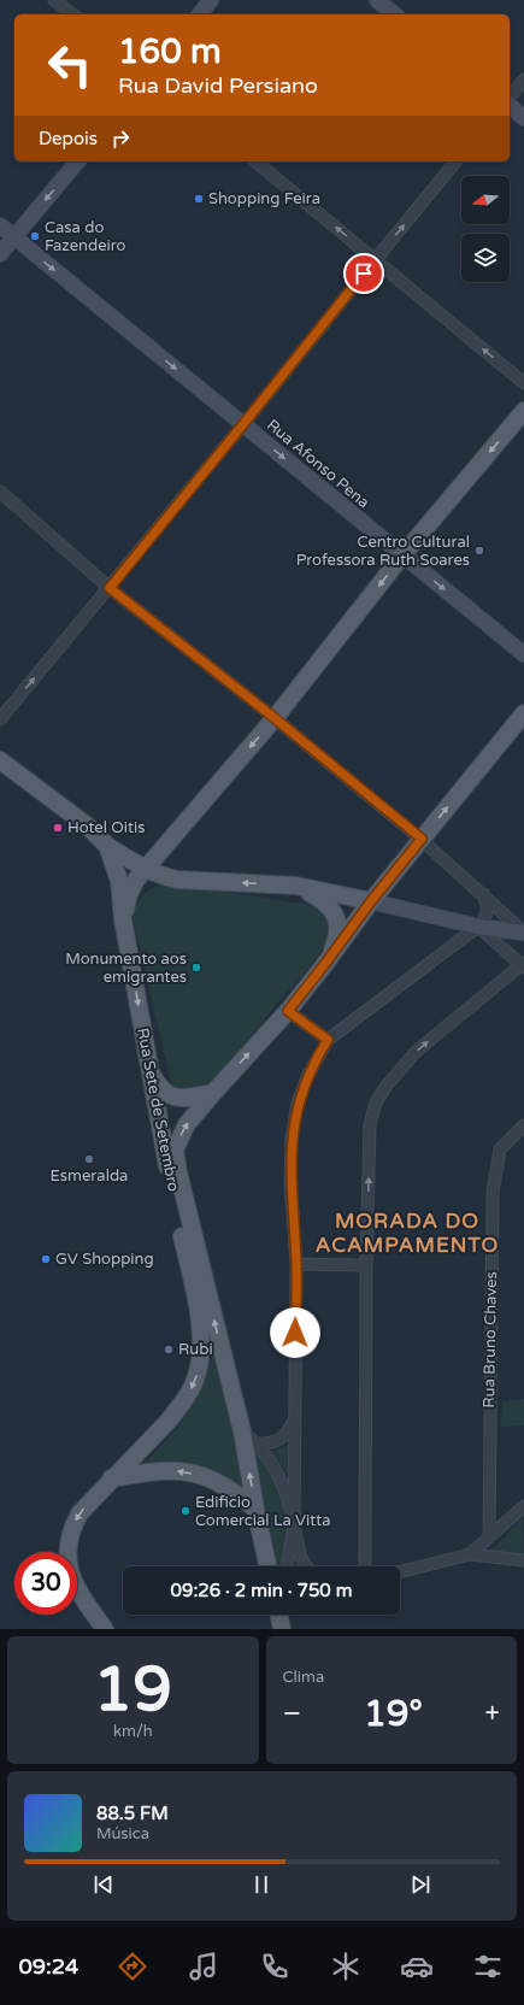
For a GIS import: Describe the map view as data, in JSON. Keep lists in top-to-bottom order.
{
  "streets": {
    "main road": ["Rua Sete de Setembro"],
    "street": ["Rua Afonso Pena", "Rua Bruno Chaves"]
  },
  "one_way": ["Rua Afonso Pena"],
  "districts": ["MORADA DO ACAMPAMENTO"],
  "places": [
    "Shopping Feira",
    "Casa do Fazendeiro",
    "Centro Cultural Professora Ruth Soares",
    "Hotel Oitis",
    "Monumento aos emigrantes",
    "Esmeralda",
    "GV Shopping",
    "Rubi",
    "Edificio Comercial La Vitta"
  ],
  "north": "left",
  "page": {
    "turn": ["160 m", "Rua David Persiano"],
    "then": "Depois",
    "limit": "30",
    "trip": "09:26 · 2 min · 750 m",
    "tile": [
      ["19", "km/h"],
      "Clima"
    ],
    "heat": ["−", "19°", "+"],
    "song": ["88.5 FM", "Música"],
    "tabs": "09:24"
  }
}
